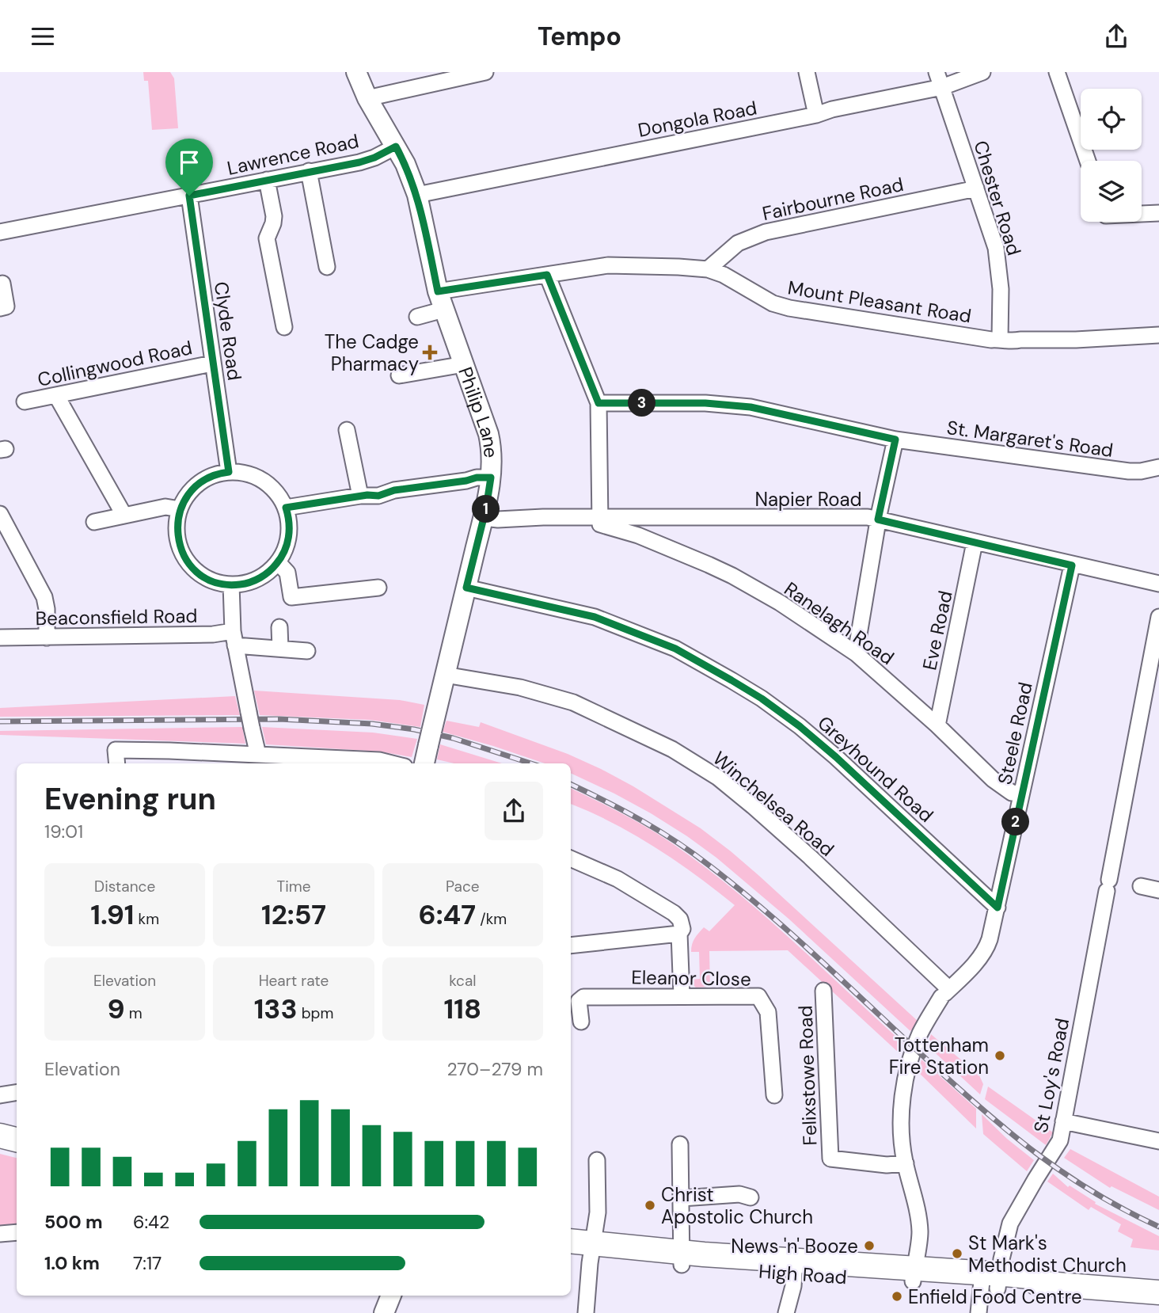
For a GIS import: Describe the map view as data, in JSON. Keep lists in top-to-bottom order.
{
  "streets": {
    "highway": ["High Road"],
    "main road": ["Philip Lane"],
    "street": [
      "Dongola Road",
      "Lawrence Road",
      "Chester Road",
      "Fairbourne Road",
      "Mount Pleasant Road",
      "Clyde Road",
      "Collingwood Road",
      "St. Margaret's Road",
      "Napier Road",
      "Beaconsfield Road",
      "Ranelagh Road",
      "Eve Road",
      "Steele Road",
      "Greyhound Road",
      "Winchelsea Road",
      "Eleanor Close",
      "Felixstowe Road",
      "St Loy's Road"
    ]
  },
  "crossings": [
    ["Dongola Road", "Chester Road"],
    ["Dongola Road", "Philip Lane"],
    ["Lawrence Road", "Clyde Road"],
    ["Lawrence Road", "Philip Lane"],
    ["Chester Road", "Fairbourne Road"],
    ["Chester Road", "Mount Pleasant Road"],
    ["Fairbourne Road", "Mount Pleasant Road"],
    ["Mount Pleasant Road", "Philip Lane"],
    ["Clyde Road", "Collingwood Road"],
    ["Philip Lane", "Napier Road"],
    ["Philip Lane", "Greyhound Road"],
    ["Philip Lane", "Winchelsea Road"],
    ["Napier Road", "Ranelagh Road"],
    ["Napier Road", "Eve Road"],
    ["Napier Road", "Steele Road"],
    ["Ranelagh Road", "Eve Road"],
    ["Ranelagh Road", "Steele Road"],
    ["Steele Road", "Greyhound Road"],
    ["Steele Road", "Winchelsea Road"],
    ["Steele Road", "Felixstowe Road"],
    ["Steele Road", "High Road"],
    ["St Loy's Road", "High Road"]
  ],
  "places": {
    "health": ["The Cadge Pharmacy"],
    "other": [
      "Tottenham Fire Station",
      "Christ Apostolic Church",
      "News 'n' Booze",
      "St Mark's Methodist Church",
      "Enfield Food Centre"
    ]
  },
  "page": {
    "header": "Tempo",
    "pins": ["3", "1", "2"],
    "heading": ["Evening run", "19:01"],
    "stats": [
      ["Distance", "1.91 km"],
      ["Time", "12:57"],
      ["Pace", "6:47 /km"],
      ["Elevation", "9 m"],
      ["Heart rate", "133 bpm"],
      ["kcal", "118"]
    ],
    "chart": ["Elevation", "270–279 m"],
    "list": [
      {
        "name": "500 m",
        "note": "6:42"
      },
      {
        "name": "1.0 km",
        "note": "7:17"
      }
    ]
  }
}
